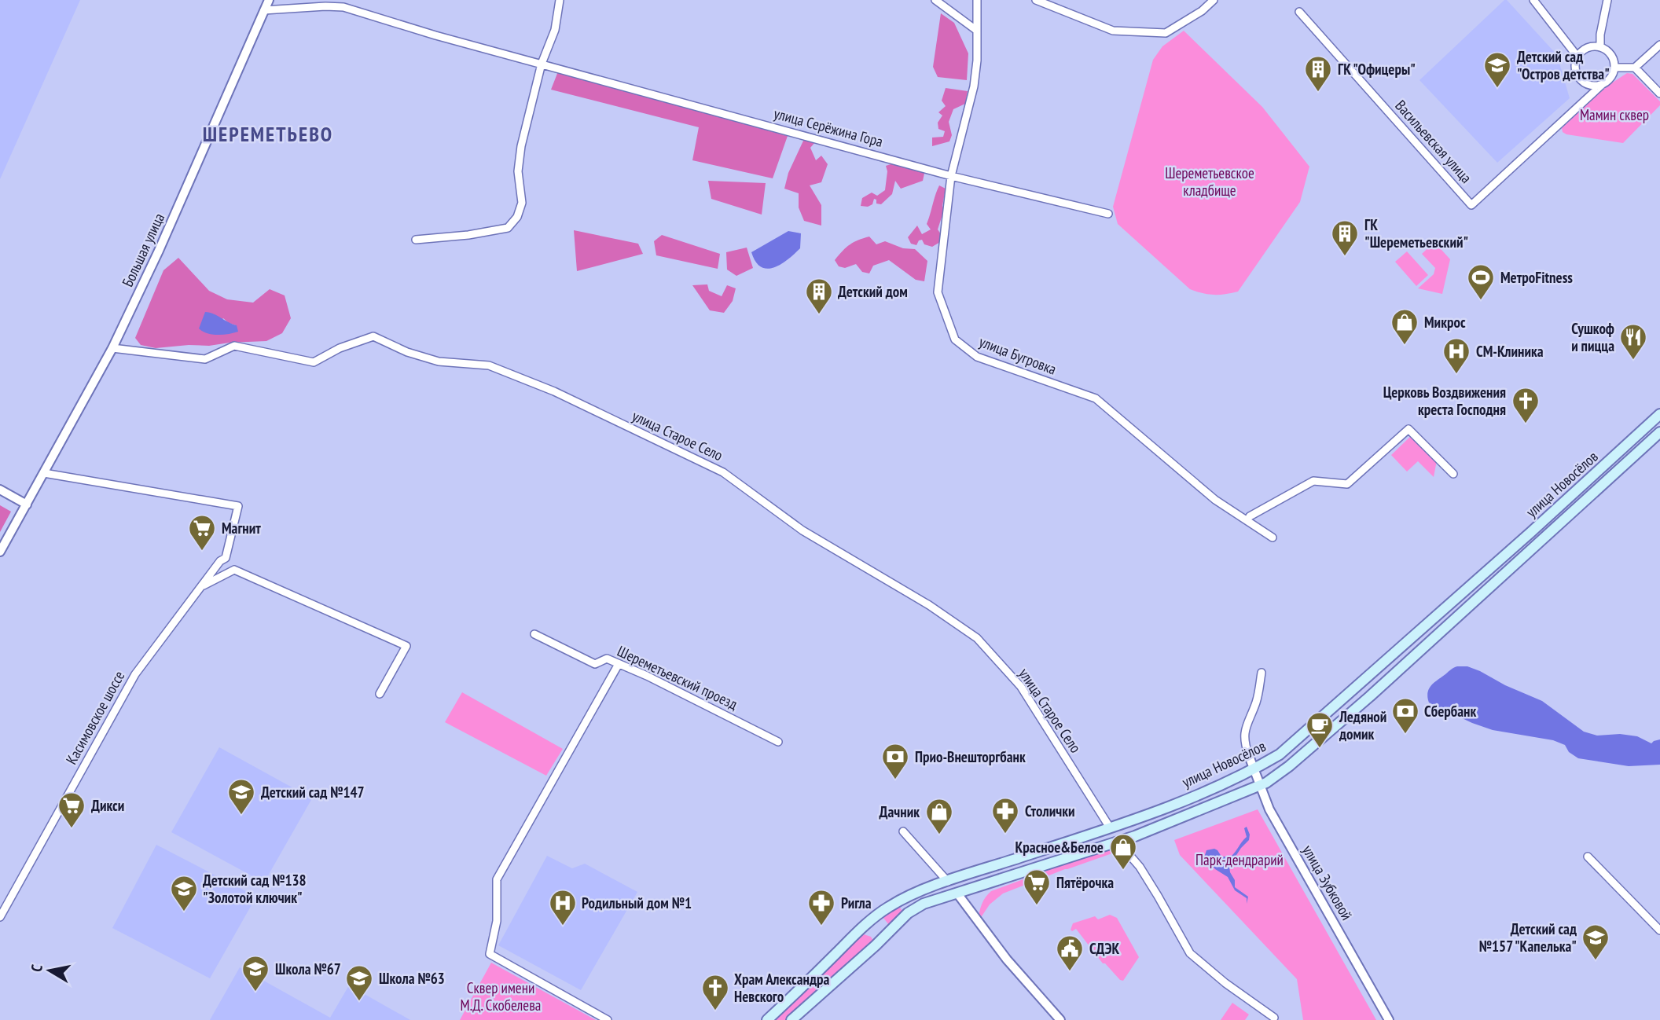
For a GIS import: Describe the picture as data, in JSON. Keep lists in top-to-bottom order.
{
  "streets": {
    "main road": ["улица Новосёлов"],
    "street": [
      "улица Серёжина Гора",
      "Васильевская улица",
      "Большая улица",
      "улица Бугровка",
      "улица Старое Село",
      "Шереметьевский проезд",
      "Касимовское шоссе",
      "улица Зубковой"
    ]
  },
  "crossings": [
    ["улица Серёжина Гора", "Большая улица"],
    ["улица Серёжина Гора", "улица Бугровка"],
    ["Большая улица", "улица Старое Село"],
    ["улица Старое Село", "улица Новосёлов"],
    ["улица Новосёлов", "улица Зубковой"]
  ],
  "districts": ["ШЕРЕМЕТЬЕВО"],
  "parks": [
    "Мамин сквер",
    "Шереметьевское кладбище",
    "Парк-дендрарий",
    "Сквер имени М.Д. Скобелева"
  ],
  "places": {
    "school or university": [
      "Детский сад \"Остров детства\"",
      "Детский сад №147",
      "Детский сад №138 \"Золотой ключик\"",
      "Детский сад №157 \"Капелька\"",
      "Школа №67",
      "Школа №63"
    ],
    "building": ["ГК \"Офицеры\"", "ГК \"Шереметьевский\"", "Детский дом"],
    "sports": ["МетроFitness"],
    "shop": ["Микрос", "Дачник", "Красное&Белое"],
    "restaurant": ["Сушкоф и пицца"],
    "hospital": ["СМ-Клиника", "Родильный дом №1"],
    "church": ["Церковь Воздвижения креста Господня", "Храм Александра Невского"],
    "supermarket": ["Магнит", "Дикси", "Пятёрочка"],
    "bank": ["Сбербанк", "Прио-Внешторгбанк"],
    "cafe": ["Ледяной домик"],
    "pharmacy": ["Столички", "Ригла"],
    "public building": ["СДЭК"]
  },
  "north": "left"
}
